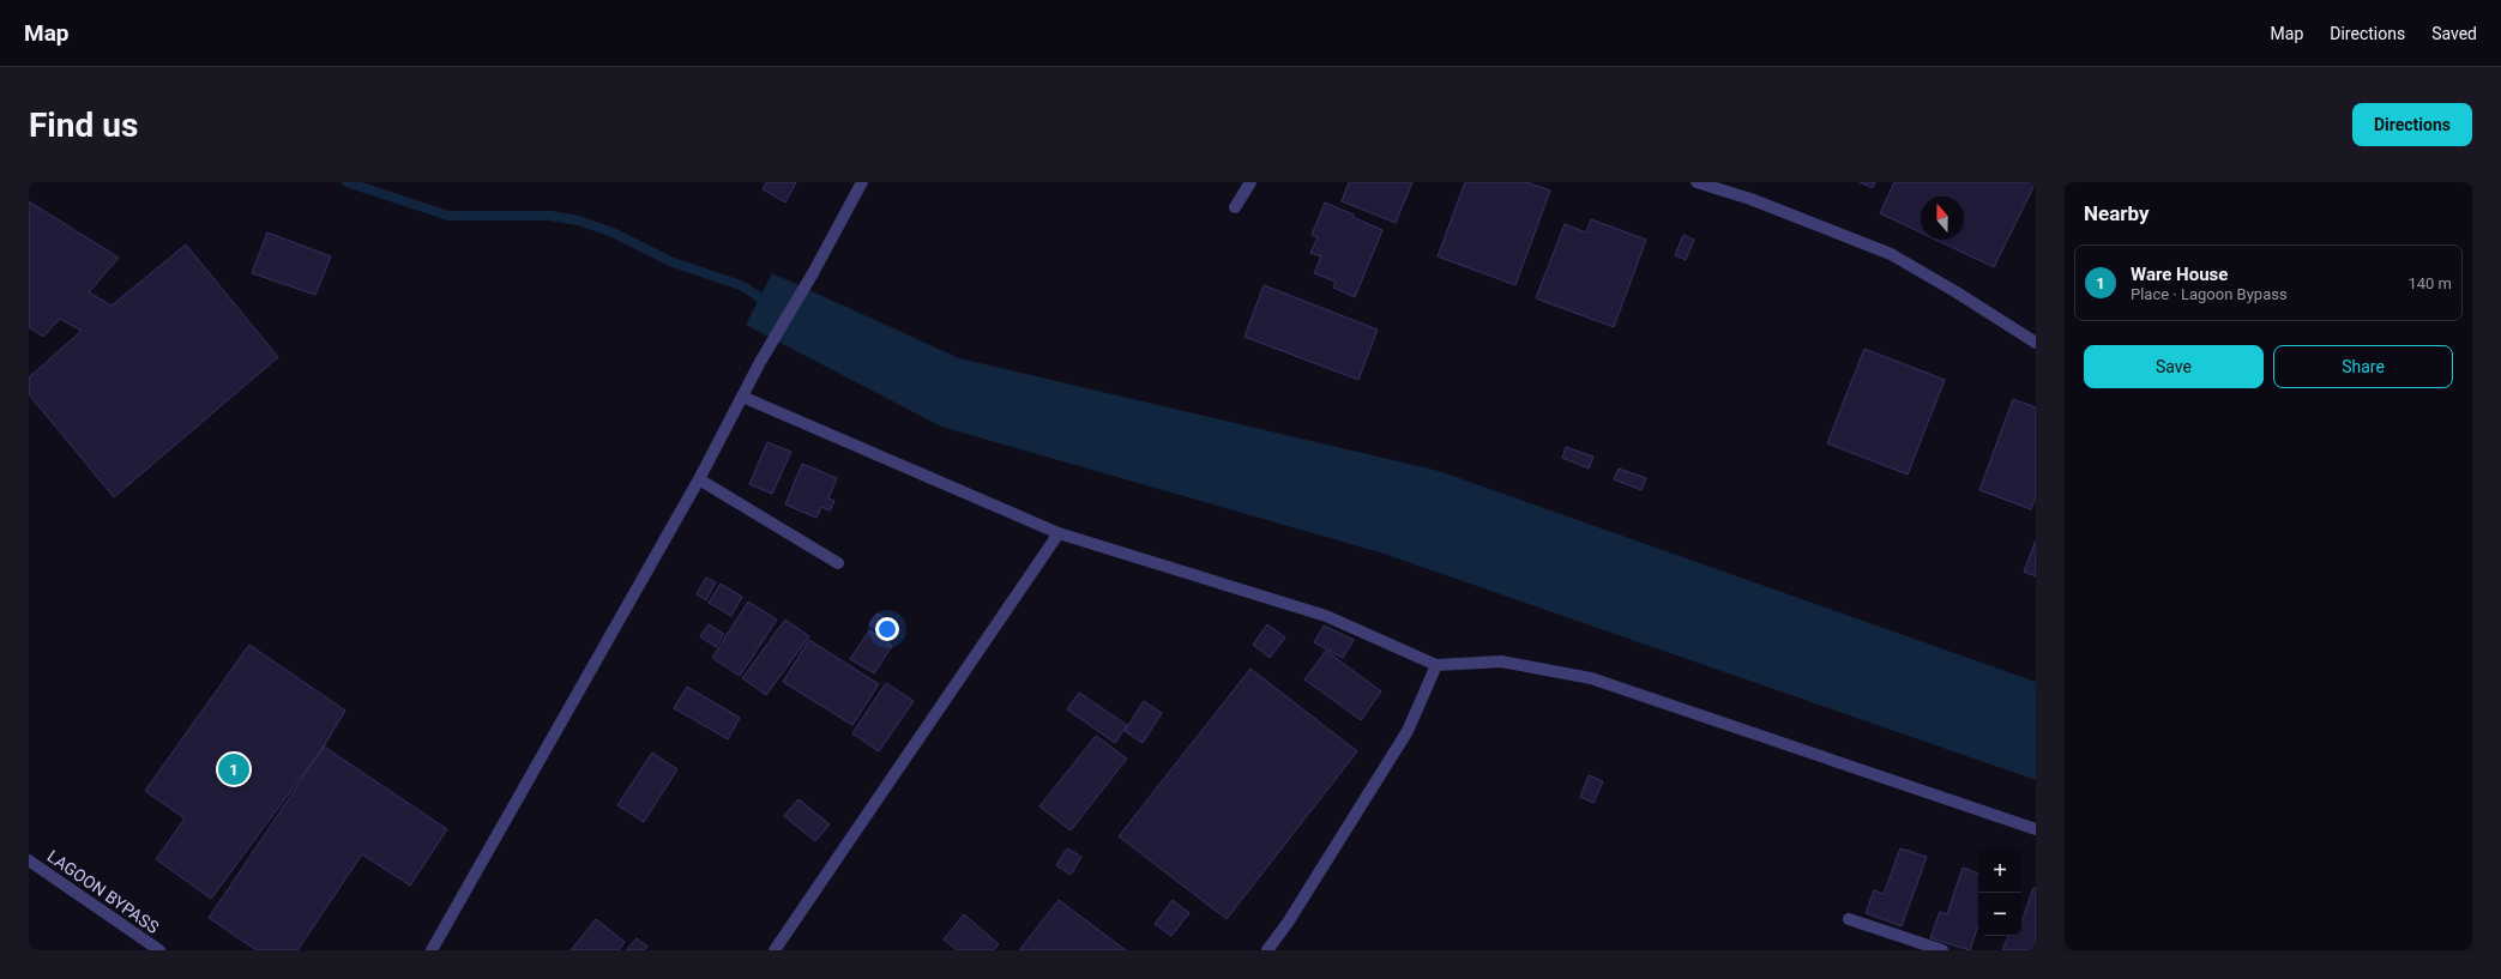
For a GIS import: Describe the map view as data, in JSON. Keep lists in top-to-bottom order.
{
  "streets": {
    "street": ["LAGOON BYPASS"]
  },
  "north": "top",
  "page": {
    "header": "Map",
    "nav": ["Map", "Directions", "Saved"],
    "buttons": [
      "Directions",
      ["Save", "Share"]
    ],
    "title": "Find us",
    "heading": "Nearby",
    "list": [
      {
        "mark": "1",
        "name": "Ware House",
        "note": "Place · Lagoon Bypass",
        "value": "140 m"
      }
    ],
    "pins": "1",
    "map_buttons": ["+", "−"]
  }
}
